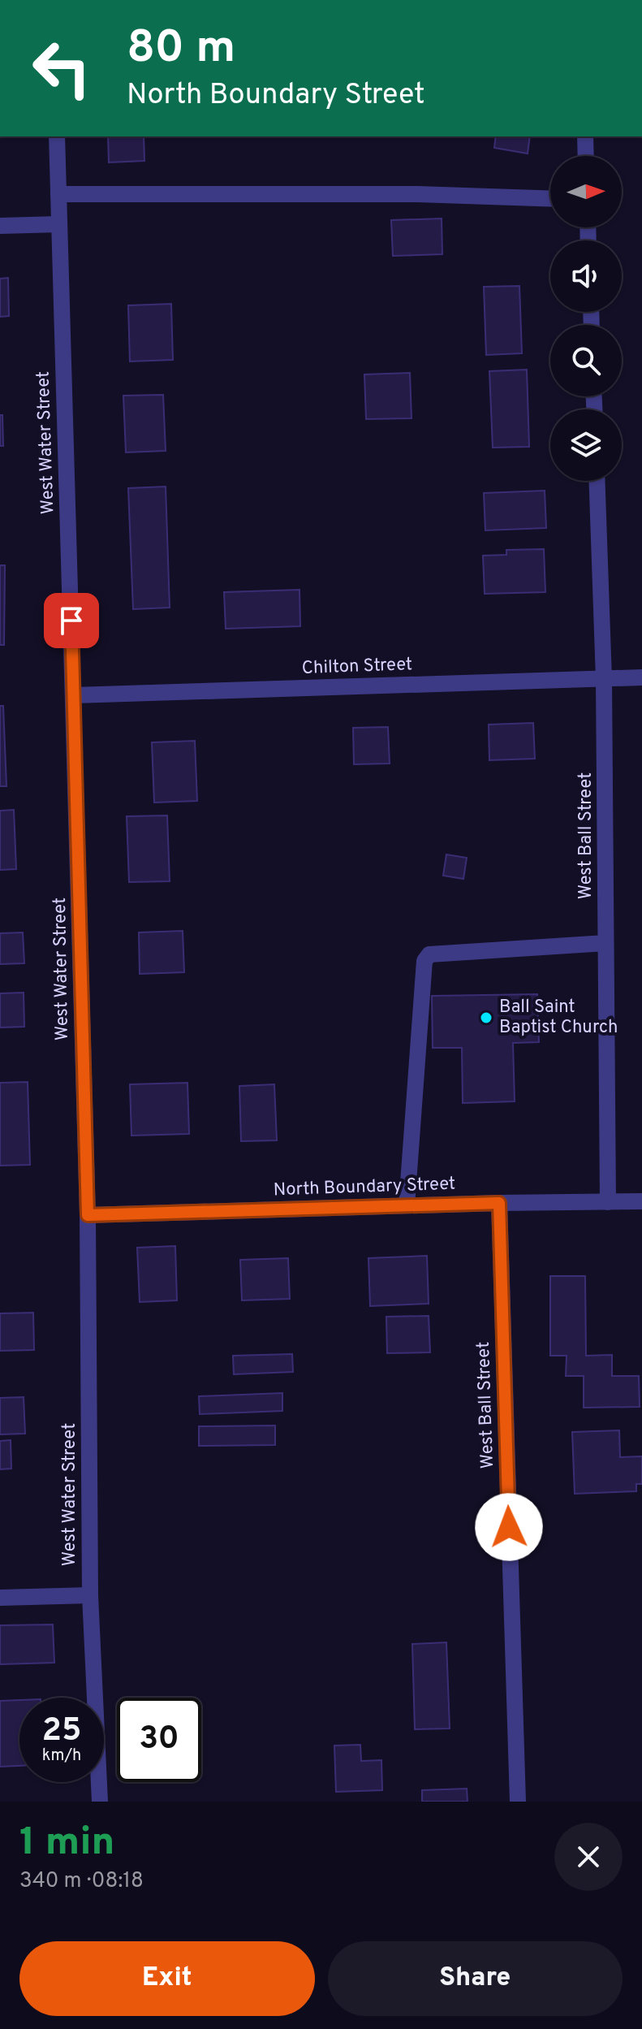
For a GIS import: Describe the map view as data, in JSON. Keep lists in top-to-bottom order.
{
  "streets": {
    "street": [
      "West Water Street",
      "Chilton Street",
      "West Ball Street",
      "North Boundary Street"
    ]
  },
  "crossings": [
    ["West Water Street", "Chilton Street"],
    ["West Water Street", "North Boundary Street"],
    ["Chilton Street", "West Ball Street"],
    ["West Ball Street", "North Boundary Street"]
  ],
  "places": ["Ball Saint Baptist Church"],
  "north": "right",
  "page": {
    "turn": ["80 m", "North Boundary Street"],
    "speed": "25 km/h",
    "limit": "30",
    "heading": ["1 min", "340 m · 08:18"],
    "buttons": ["Exit", "Share"]
  }
}
